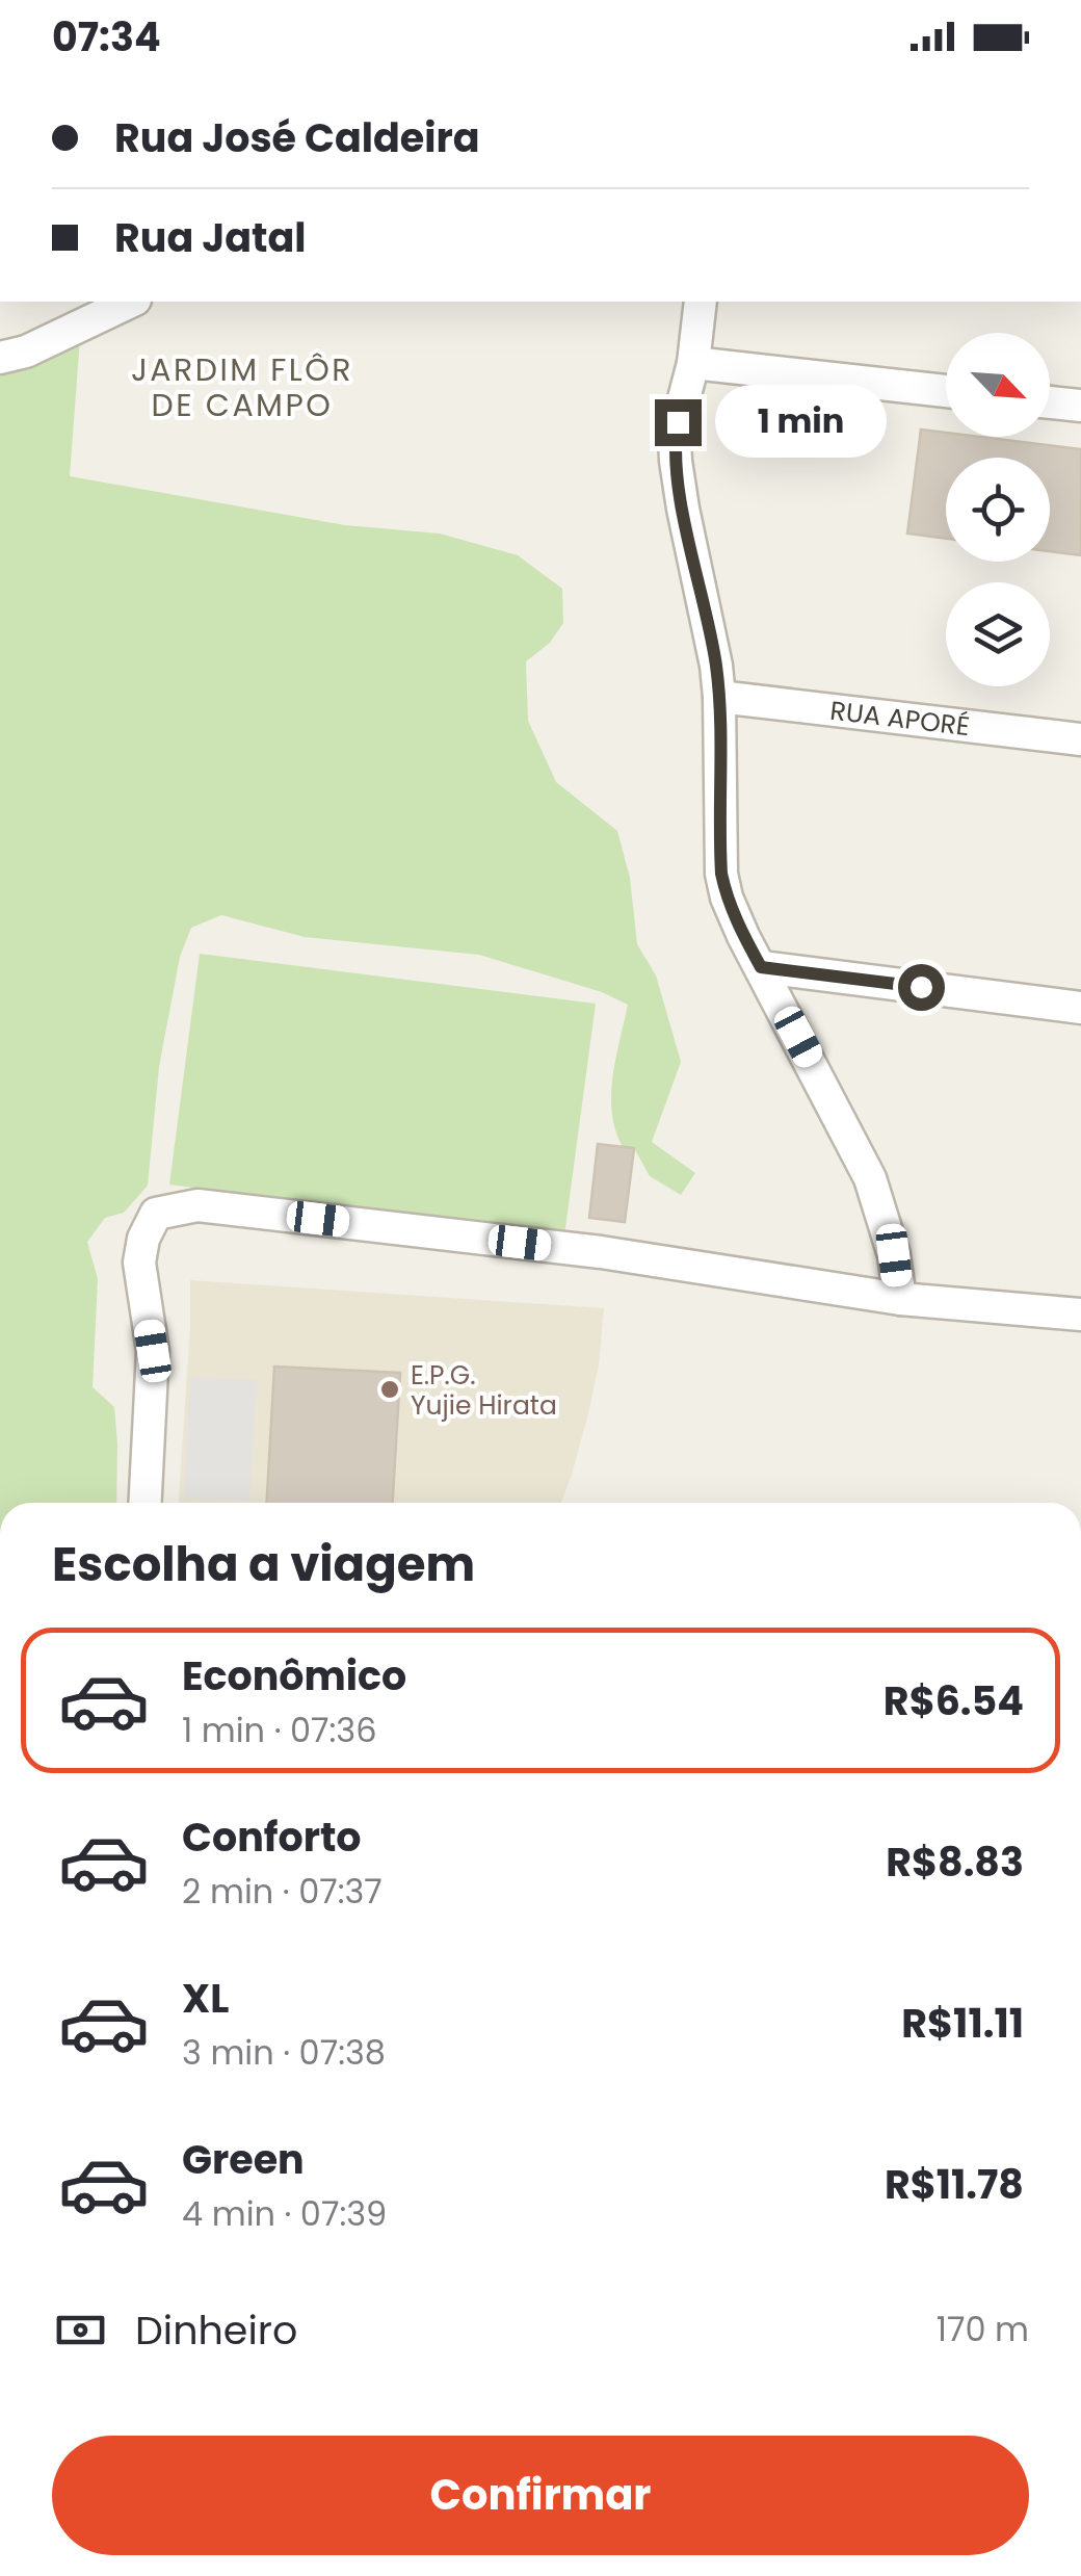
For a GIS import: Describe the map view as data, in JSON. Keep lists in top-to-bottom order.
{
  "streets": {
    "street": ["RUA APORÉ"]
  },
  "districts": ["JARDIM FLÔR DE CAMPO"],
  "places": ["E.P.G. Yujie Hirata"],
  "north": "bottom right",
  "page": {
    "status": "07:34",
    "banner": ["Rua José Caldeira", "Rua Jatal"],
    "bubble": "1 min",
    "heading": "Escolha a viagem",
    "list": [
      {
        "name": "Econômico",
        "note": "1 min · 07:36",
        "value": "R$6.54"
      },
      {
        "name": "Conforto",
        "note": "2 min · 07:37",
        "value": "R$8.83"
      },
      {
        "name": "XL",
        "note": "3 min · 07:38",
        "value": "R$11.11"
      },
      {
        "name": "Green",
        "note": "4 min · 07:39",
        "value": "R$11.78"
      }
    ],
    "pay": ["Dinheiro", "170 m"],
    "buttons": "Confirmar"
  }
}
